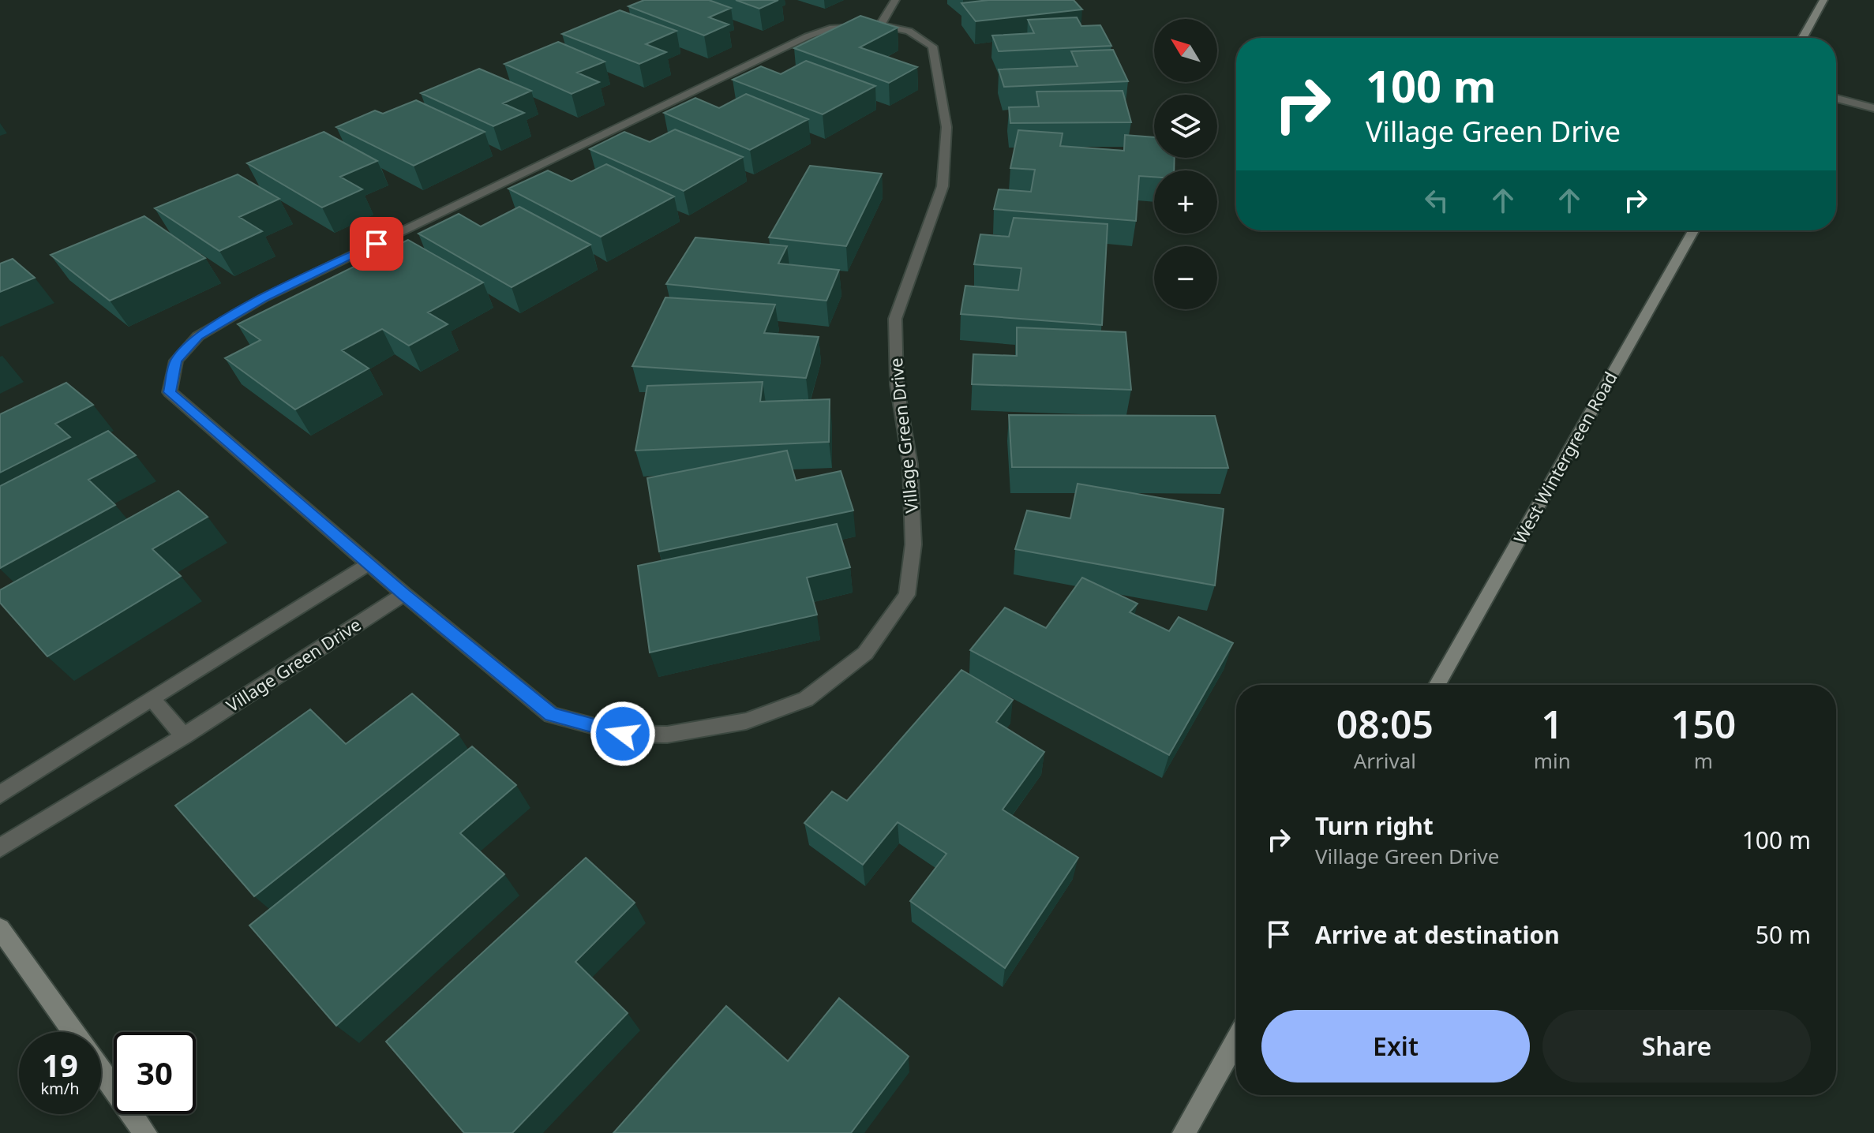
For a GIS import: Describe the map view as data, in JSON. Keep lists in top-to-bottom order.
{
  "streets": {
    "main road": ["West Wintergreen Road"],
    "street": ["Village Green Drive"]
  },
  "north": "top left",
  "page": {
    "map_buttons": ["+", "−"],
    "turn": ["100 m", "Village Green Drive"],
    "eta": [
      "08:05",
      "Arrival",
      "1",
      "min",
      "150",
      "m"
    ],
    "list": [
      {
        "name": "Turn right",
        "note": "Village Green Drive",
        "value": "100 m"
      },
      {
        "name": "Arrive at destination",
        "value": "50 m"
      }
    ],
    "buttons": ["Exit", "Share"],
    "speed": "19 km/h",
    "limit": "30"
  }
}
